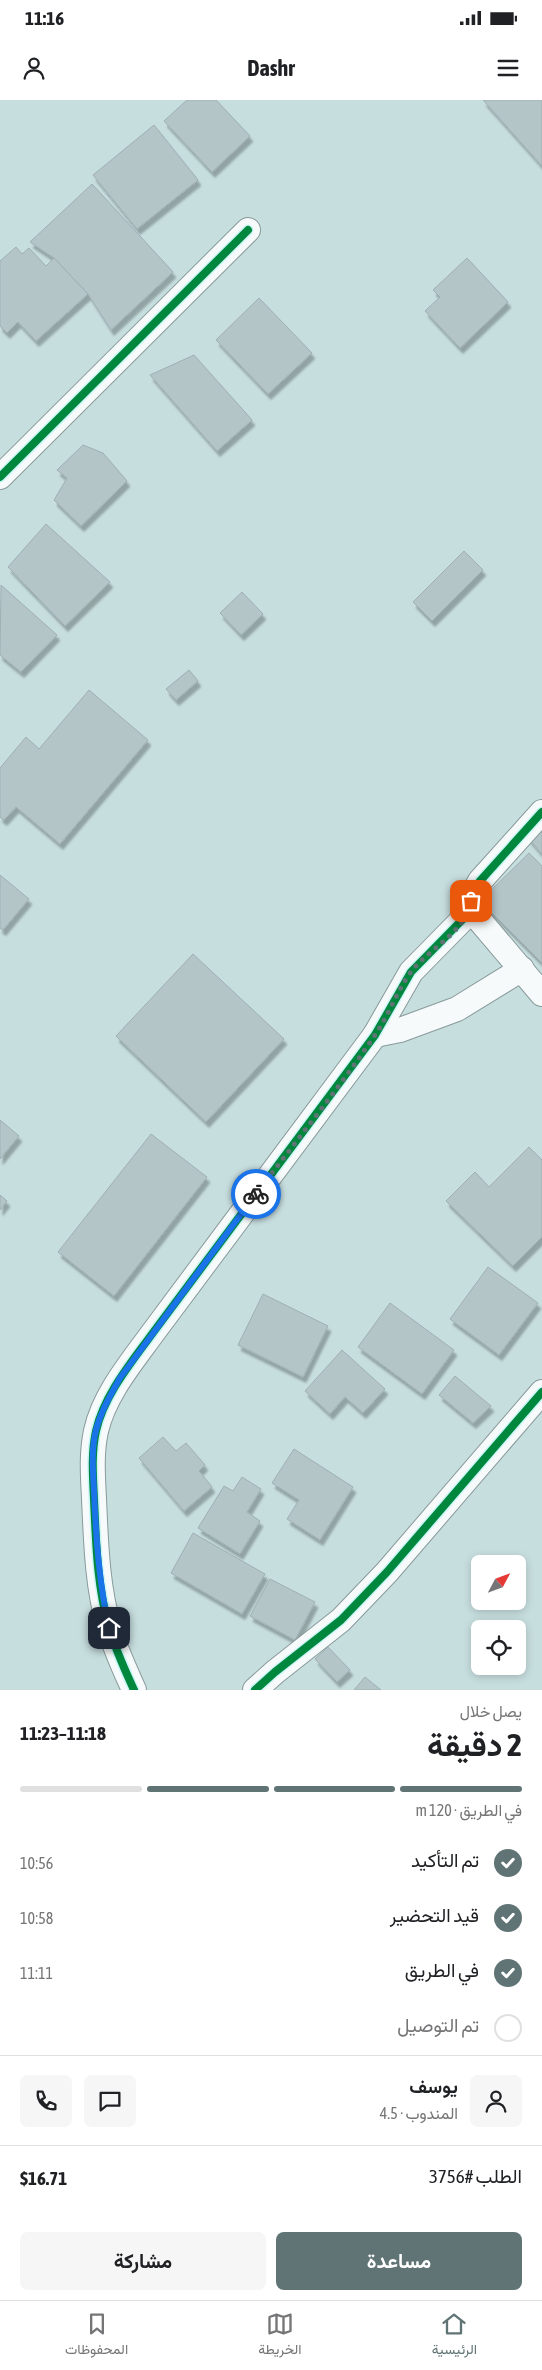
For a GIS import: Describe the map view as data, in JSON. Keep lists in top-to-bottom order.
{
  "north": "top right",
  "page": {
    "status": "11:16",
    "header": "Dashr",
    "heading": ["2 دقيقة", "يصل خلال", "11:18–11:23"],
    "panel": [
      "يوسف",
      "المندوب · 4.5",
      "الطلب #3756",
      "$16.71"
    ],
    "bar": "في الطريق · 120 m",
    "list": [
      ["تم التأكيد", "10:56"],
      ["قيد التحضير", "10:58"],
      ["في الطريق", "11:11"],
      "تم التوصيل"
    ],
    "buttons": ["مساعدة", "مشاركة"],
    "tabs": ["الرئيسية", "الخريطة", "المحفوظات"]
  }
}
